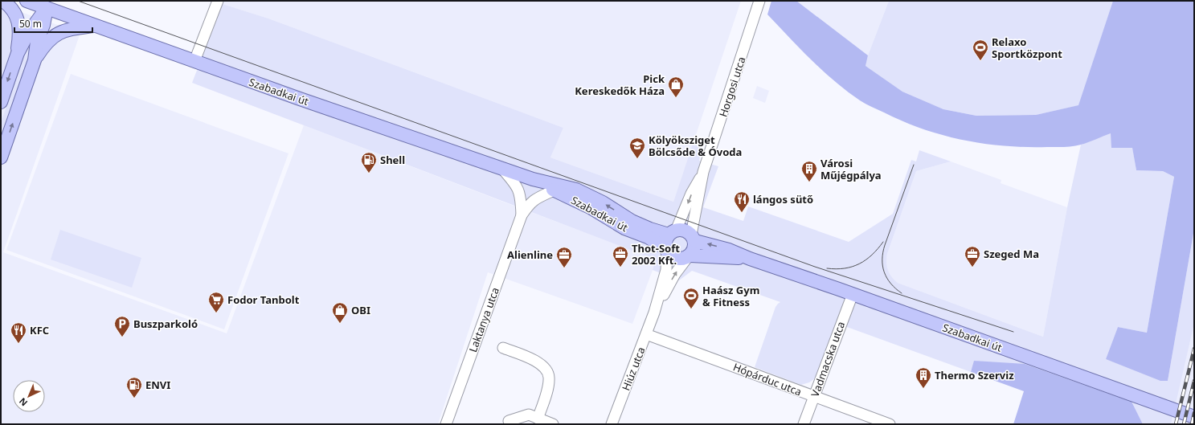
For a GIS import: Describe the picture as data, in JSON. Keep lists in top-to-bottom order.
{
  "streets": {
    "main road": ["Szabadkai út"],
    "street": [
      "Horgosi utca",
      "Laktanya utca",
      "Vadmacska utca",
      "Hiúz utca",
      "Hópárduc utca"
    ]
  },
  "crossings": [
    ["Horgosi utca", "Szabadkai út"],
    ["Horgosi utca", "Hiúz utca"],
    ["Szabadkai út", "Laktanya utca"],
    ["Szabadkai út", "Vadmacska utca"],
    ["Szabadkai út", "Hiúz utca"],
    ["Vadmacska utca", "Hópárduc utca"],
    ["Hiúz utca", "Hópárduc utca"]
  ],
  "places": {
    "sports": ["Relaxo Sportközpont", "Haász Gym & Fitness"],
    "shop": ["Pick Kereskedők Háza", "OBI"],
    "school or university": ["Kölyöksziget Bölcsőde & Óvoda"],
    "fuel station": ["Shell", "ENVI"],
    "building": ["Városi Műjégpálya", "Thermo Szerviz"],
    "restaurant": ["lángos sütő", "KFC"],
    "office": ["Thot-Soft 2002 Kft.", "Szeged Ma", "Alienline"],
    "supermarket": ["Fodor Tanbolt"],
    "parking": ["Buszparkoló"]
  },
  "scale_bar": "50 m",
  "north": "bottom left"
}
